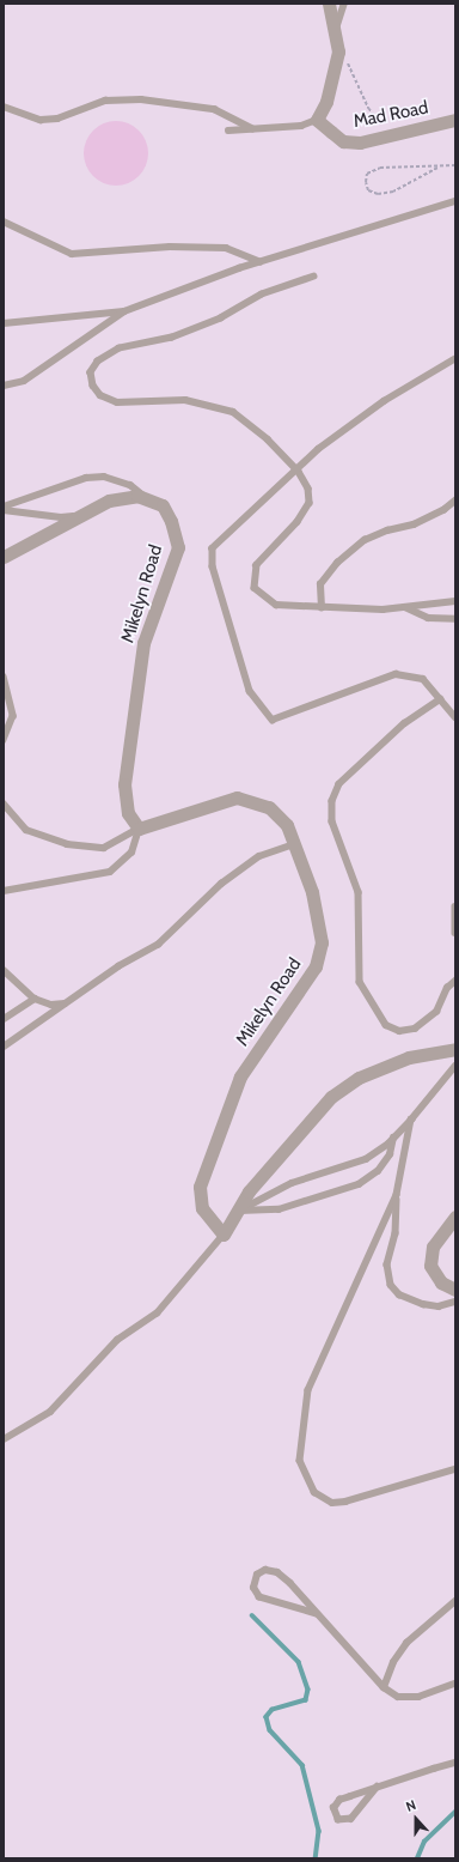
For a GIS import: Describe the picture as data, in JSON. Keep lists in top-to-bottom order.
{
  "streets": {
    "street": ["Mad Road", "Mikelyn Road"]
  },
  "north": "top"
}
